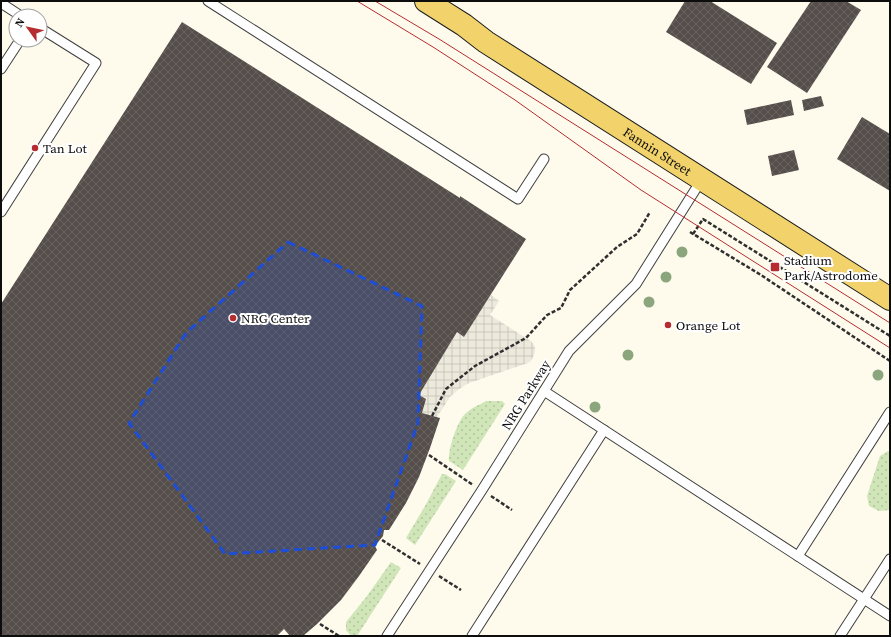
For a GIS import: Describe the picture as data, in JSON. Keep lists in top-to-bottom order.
{
  "streets": {
    "main road": ["Fannin Street"],
    "lane": ["NRG Parkway"]
  },
  "crossings": [
    ["Fannin Street", "NRG Parkway"]
  ],
  "places": {
    "other": ["Tan Lot", "NRG Center", "Orange Lot"],
    "transit": ["Stadium Park/Astrodome"]
  },
  "north": "top left"
}
